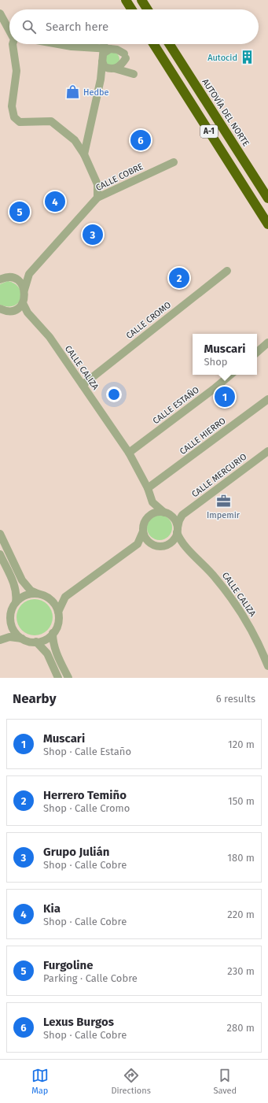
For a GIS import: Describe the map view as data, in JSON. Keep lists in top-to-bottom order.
{
  "streets": {
    "highway": ["AUTOVÍA DEL NORTE", "A-1"],
    "street": [
      "CALLE COBRE",
      "CALLE CROMO",
      "CALLE CALIZA",
      "CALLE ESTAÑO",
      "CALLE HIERRO",
      "CALLE MERCURIO"
    ]
  },
  "crossings": [
    ["CALLE COBRE", "CALLE CALIZA"],
    ["CALLE CROMO", "CALLE CALIZA"],
    ["CALLE CALIZA", "CALLE ESTAÑO"],
    ["CALLE CALIZA", "CALLE HIERRO"]
  ],
  "places": {
    "building": ["Autocid"],
    "shop": ["Hedbe"],
    "office": ["Impemir"]
  },
  "page": {
    "search": "Search here",
    "pins": [
      "6",
      "4",
      "5",
      "3",
      "2",
      "1"
    ],
    "popup": ["Muscari", "Shop"],
    "heading": ["Nearby", "6 results"],
    "list": [
      {
        "mark": "1",
        "name": "Muscari",
        "note": "Shop · Calle Estaño",
        "value": "120 m"
      },
      {
        "mark": "2",
        "name": "Herrero Temiño",
        "note": "Shop · Calle Cromo",
        "value": "150 m"
      },
      {
        "mark": "3",
        "name": "Grupo Julián",
        "note": "Shop · Calle Cobre",
        "value": "180 m"
      },
      {
        "mark": "4",
        "name": "Kia",
        "note": "Shop · Calle Cobre",
        "value": "220 m"
      },
      {
        "mark": "5",
        "name": "Furgoline",
        "note": "Parking · Calle Cobre",
        "value": "230 m"
      },
      {
        "mark": "6",
        "name": "Lexus Burgos",
        "note": "Shop · Calle Cobre",
        "value": "280 m"
      }
    ],
    "nav": ["Map", "Directions", "Saved"]
  }
}
